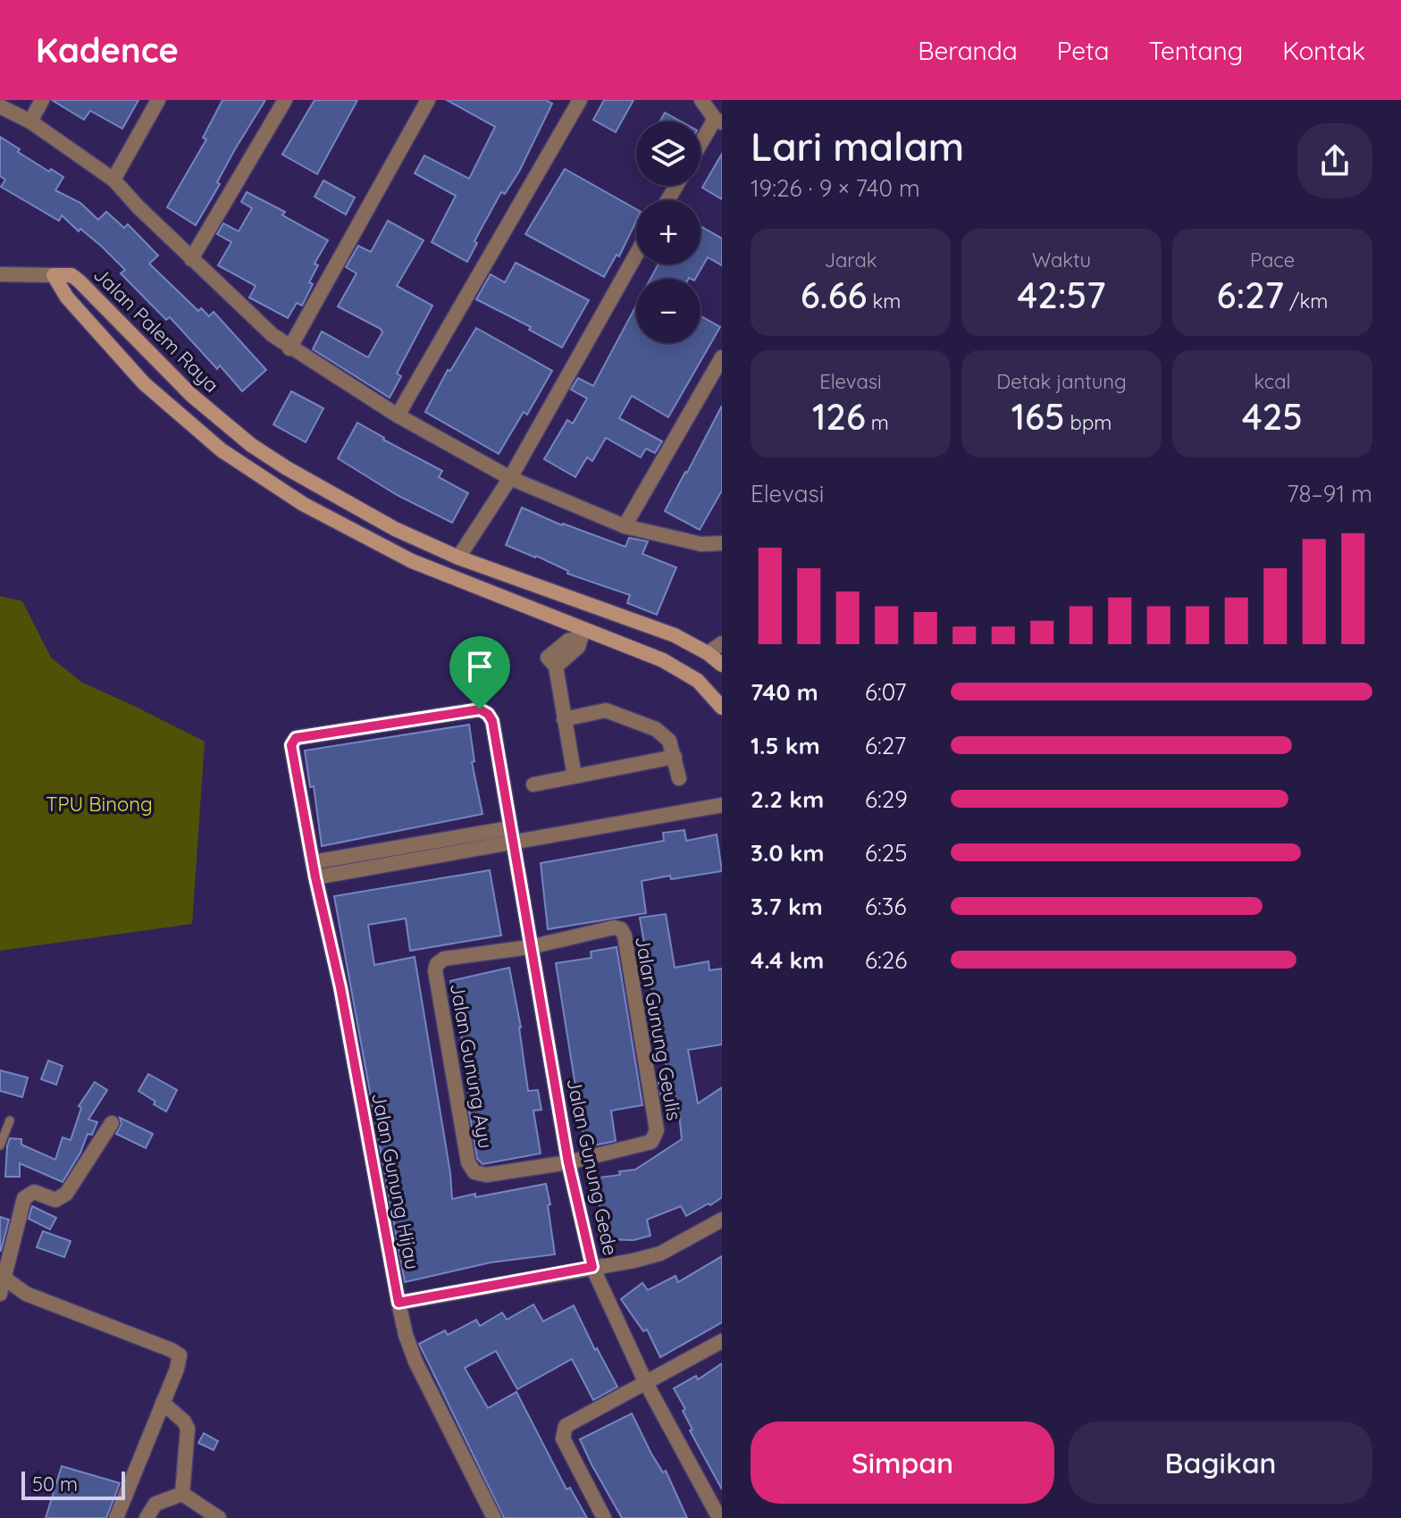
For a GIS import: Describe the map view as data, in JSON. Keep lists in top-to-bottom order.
{
  "streets": {
    "street": [
      "Jalan Palem Raya",
      "Jalan Gunung Geulis",
      "Jalan Gunung Ayu",
      "Jalan Gunung Gede",
      "Jalan Gunung Hijau"
    ]
  },
  "crossings": [
    ["Jalan Gunung Geulis", "Jalan Gunung Ayu"],
    ["Jalan Gunung Geulis", "Jalan Gunung Gede"],
    ["Jalan Gunung Ayu", "Jalan Gunung Gede"],
    ["Jalan Gunung Gede", "Jalan Gunung Hijau"]
  ],
  "parks": ["TPU Binong"],
  "scale_bar": "50 m",
  "page": {
    "header": "Kadence",
    "nav": [
      "Beranda",
      "Peta",
      "Tentang",
      "Kontak"
    ],
    "heading": ["Lari malam", "19:26 · 9 × 740 m"],
    "map_buttons": ["+", "−"],
    "stats": [
      ["Jarak", "6.66 km"],
      ["Waktu", "42:57"],
      ["Pace", "6:27 /km"],
      ["Elevasi", "126 m"],
      ["Detak jantung", "165 bpm"],
      ["kcal", "425"]
    ],
    "chart": ["Elevasi", "78–91 m"],
    "list": [
      {
        "name": "740 m",
        "note": "6:07"
      },
      {
        "name": "1.5 km",
        "note": "6:27"
      },
      {
        "name": "2.2 km",
        "note": "6:29"
      },
      {
        "name": "3.0 km",
        "note": "6:25"
      },
      {
        "name": "3.7 km",
        "note": "6:36"
      },
      {
        "name": "4.4 km",
        "note": "6:26"
      }
    ],
    "buttons": ["Simpan", "Bagikan"],
    "scale": "50 m"
  }
}
